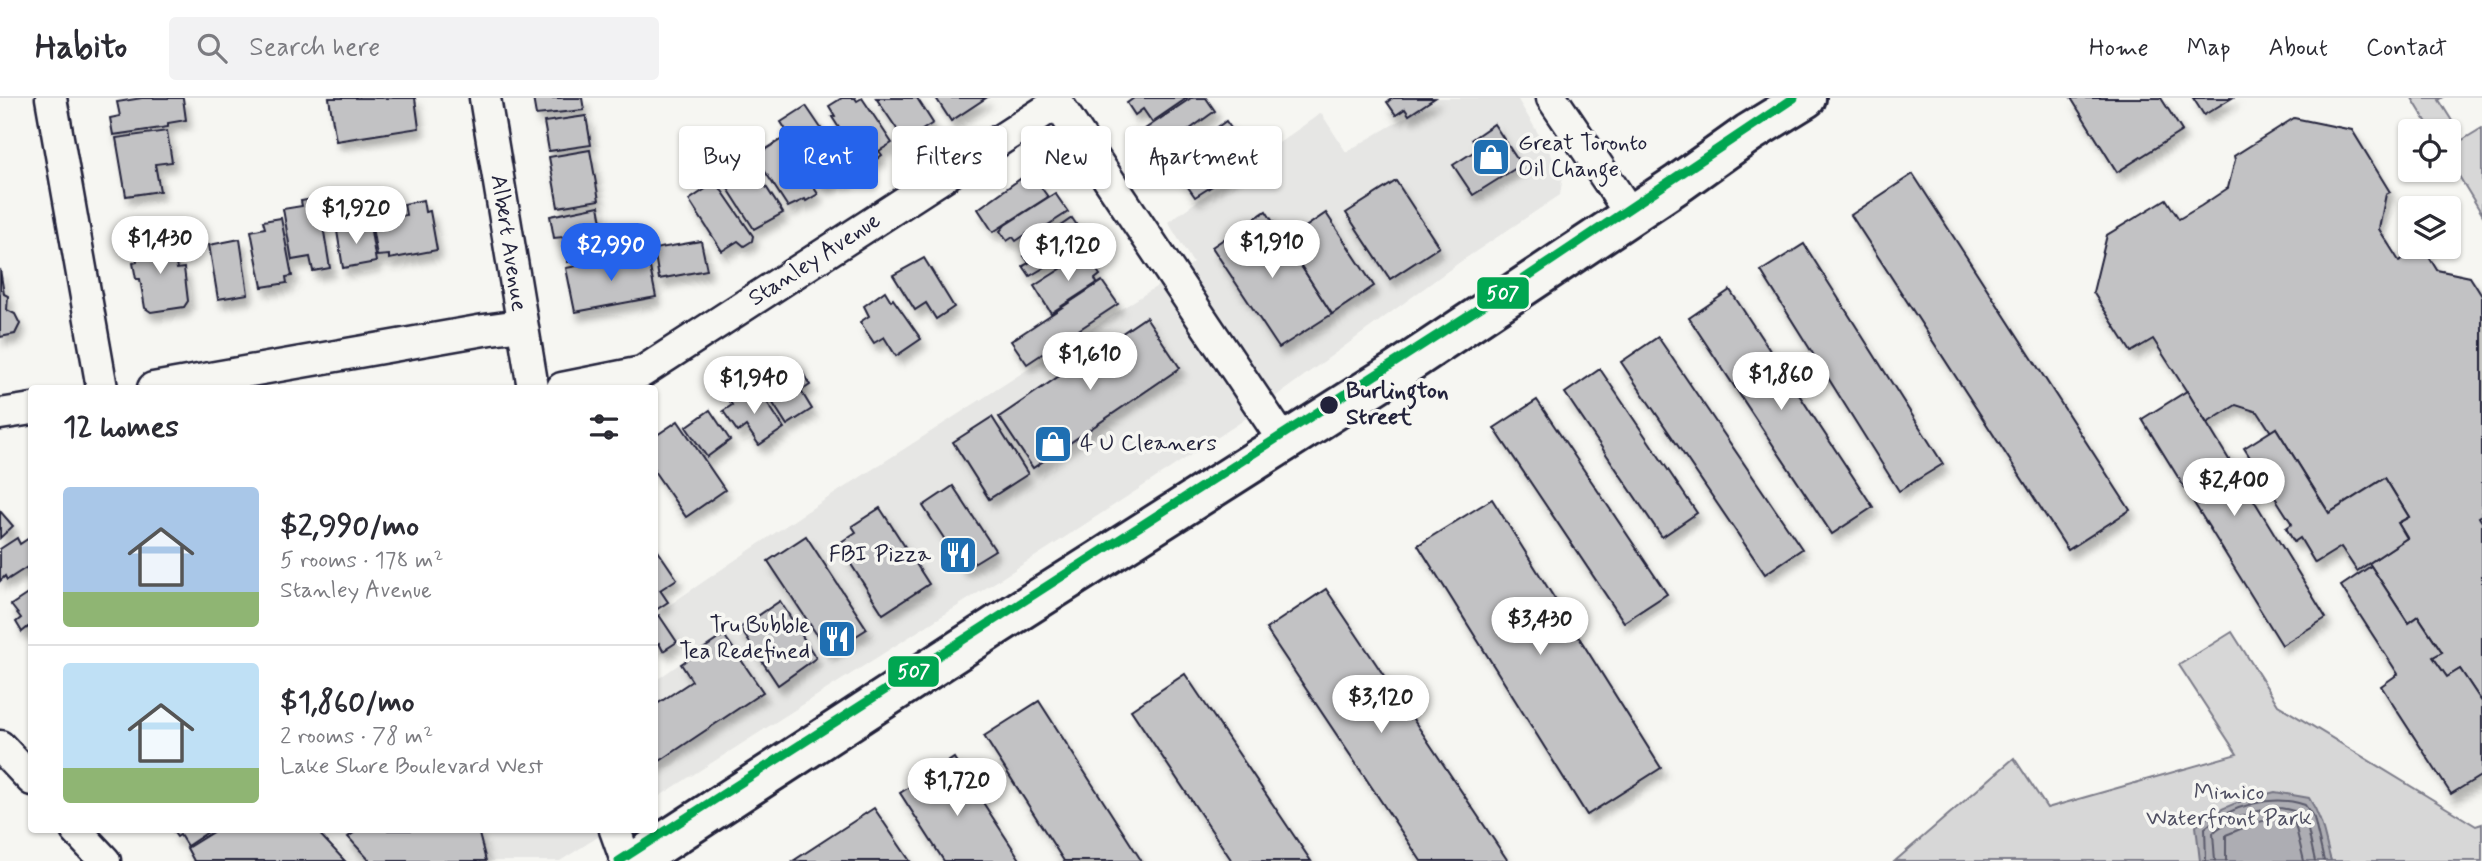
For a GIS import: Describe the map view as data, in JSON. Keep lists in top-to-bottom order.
{
  "streets": {
    "street": ["Albert Avenue", "Stanley Avenue"]
  },
  "parks": ["Mimico Waterfront Park"],
  "places": {
    "shop": ["Great Toronto Oil Change", "4 U Cleaners"],
    "other": ["Burlington Street"],
    "restaurant": ["FBI Pizza", "Tru Bubble Tea Redefined"]
  },
  "lines": ["transit line 507"],
  "page": {
    "header": "Habito",
    "search": "Search here",
    "nav": [
      "Home",
      "Map",
      "About",
      "Contact"
    ],
    "chip": [
      "Buy",
      "Rent",
      "Filters",
      "New",
      "Apartment"
    ],
    "price": [
      "$1,920",
      "$1,430",
      "$1,910",
      "$2,990",
      "$1,120",
      "$1,610",
      "$1,860",
      "$1,940",
      "$2,400",
      "$3,430",
      "$3,120",
      "$1,720"
    ],
    "heading": "12 homes",
    "list": [
      {
        "name": "$2,990/mo",
        "note": "5 rooms · 178 m² · Stanley Avenue"
      },
      {
        "name": "$1,860/mo",
        "note": "2 rooms · 78 m² · Lake Shore Boulevard West"
      }
    ]
  }
}
